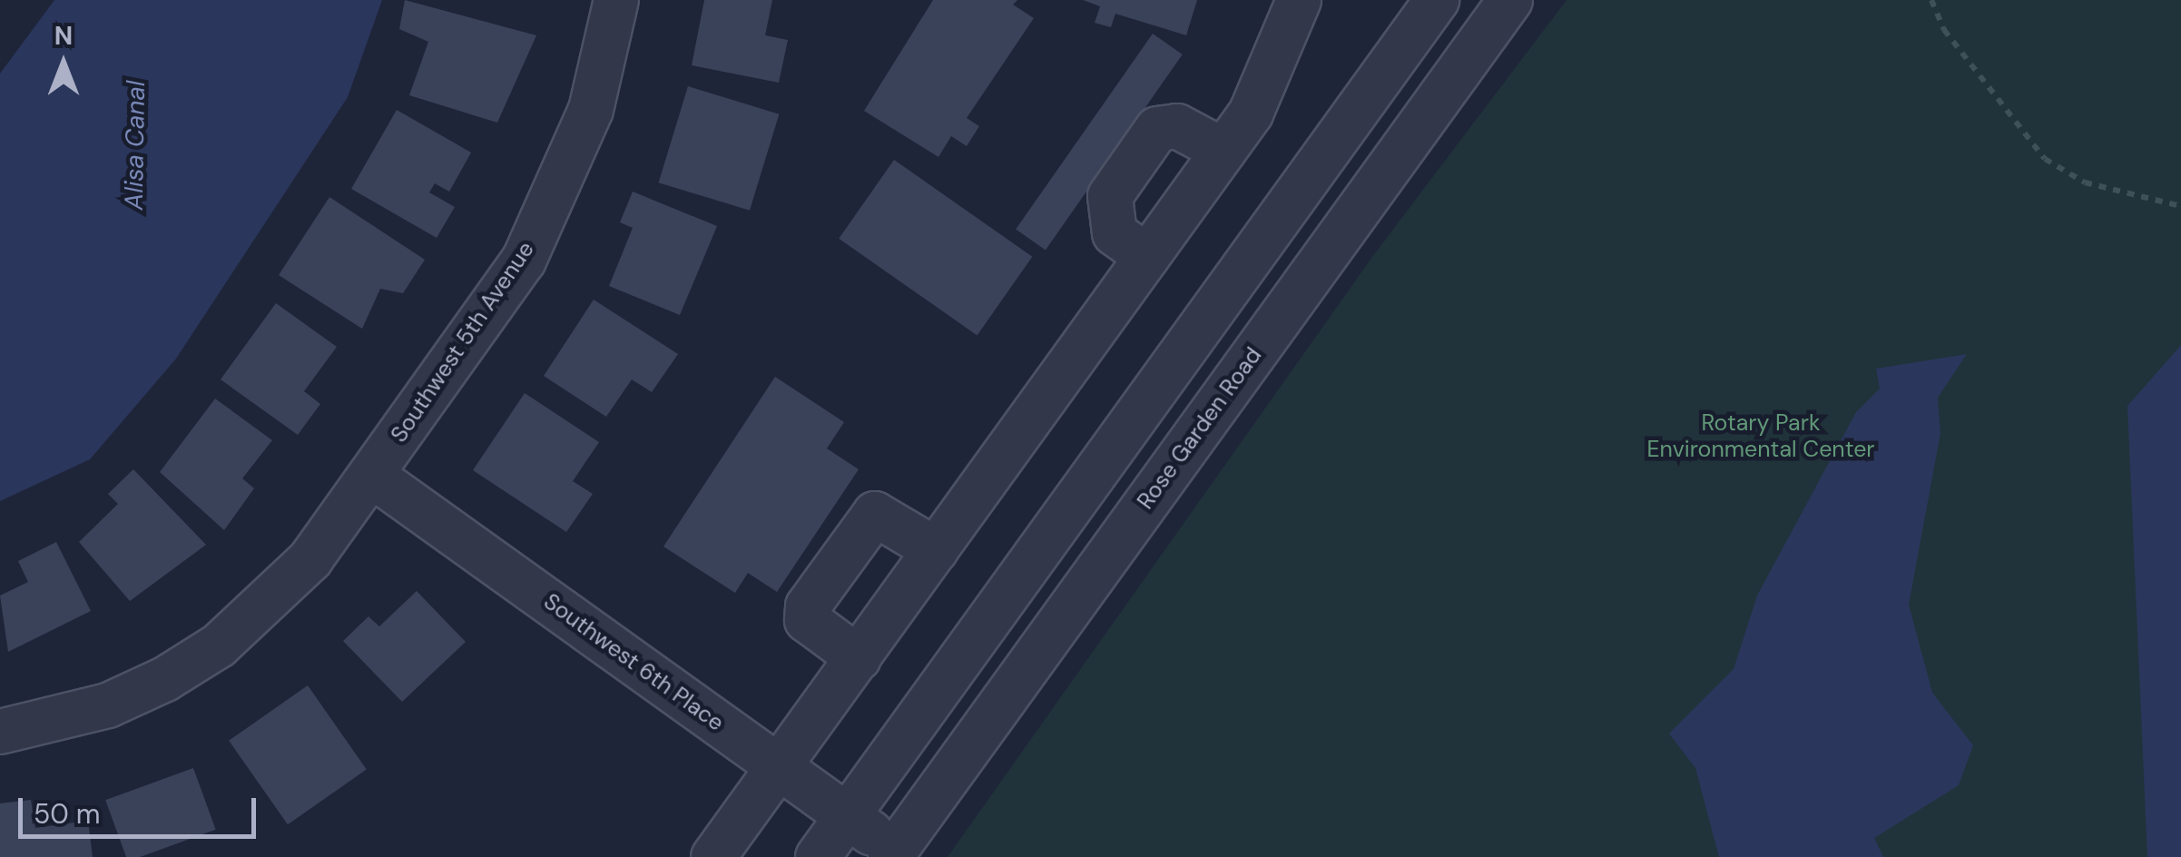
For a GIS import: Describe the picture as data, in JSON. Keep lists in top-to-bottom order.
{
  "streets": {
    "street": ["Southwest 5th Avenue", "Rose Garden Road", "Southwest 6th Place"]
  },
  "crossings": [
    ["Southwest 5th Avenue", "Southwest 6th Place"],
    ["Rose Garden Road", "Southwest 6th Place"]
  ],
  "water": ["Alisa Canal"],
  "parks": ["Rotary Park Environmental Center"],
  "scale_bar": "50 m",
  "north": "top"
}
